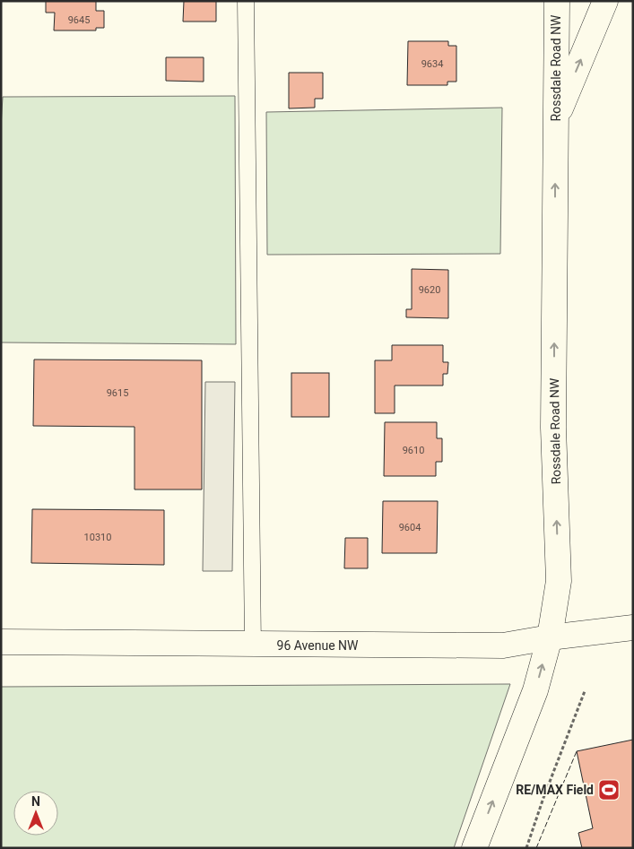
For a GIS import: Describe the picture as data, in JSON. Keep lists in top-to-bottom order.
{
  "streets": {
    "main road": ["Rossdale Road NW", "96 Avenue NW"]
  },
  "crossings": [
    ["Rossdale Road NW", "96 Avenue NW"]
  ],
  "one_way": ["Rossdale Road NW"],
  "places": {
    "sports": ["RE/MAX Field"]
  },
  "house_numbers": [
    "9645",
    "9634",
    "9620",
    "9615",
    "9610",
    "9604",
    "10310"
  ],
  "north": "top"
}
